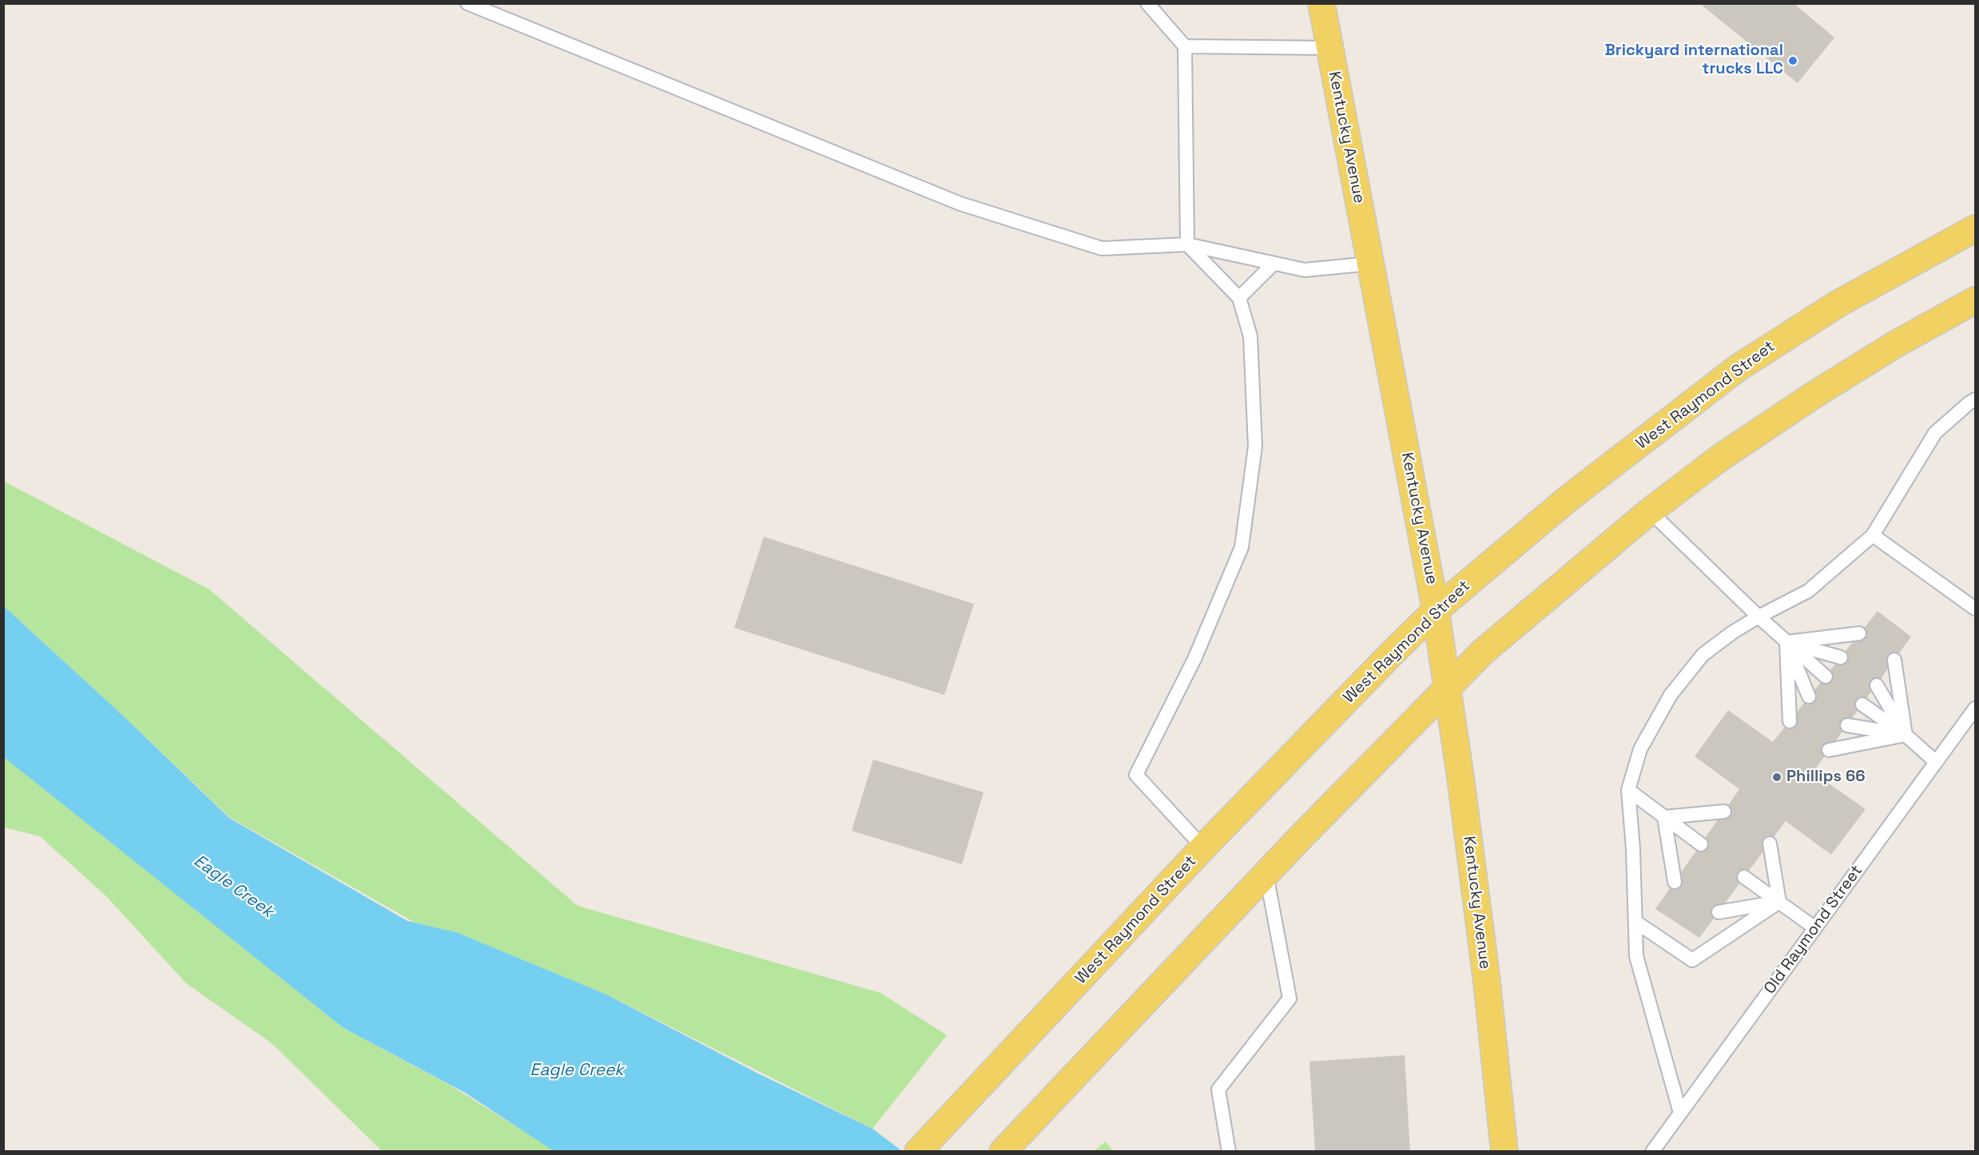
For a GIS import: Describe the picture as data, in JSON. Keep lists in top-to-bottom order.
{
  "streets": {
    "main road": ["Kentucky Avenue", "West Raymond Street"],
    "lane": ["Old Raymond Street"]
  },
  "crossings": [
    ["Kentucky Avenue", "West Raymond Street"]
  ],
  "water": ["Eagle Creek"],
  "places": ["Brickyard international trucks LLC", "Phillips 66"]
}
